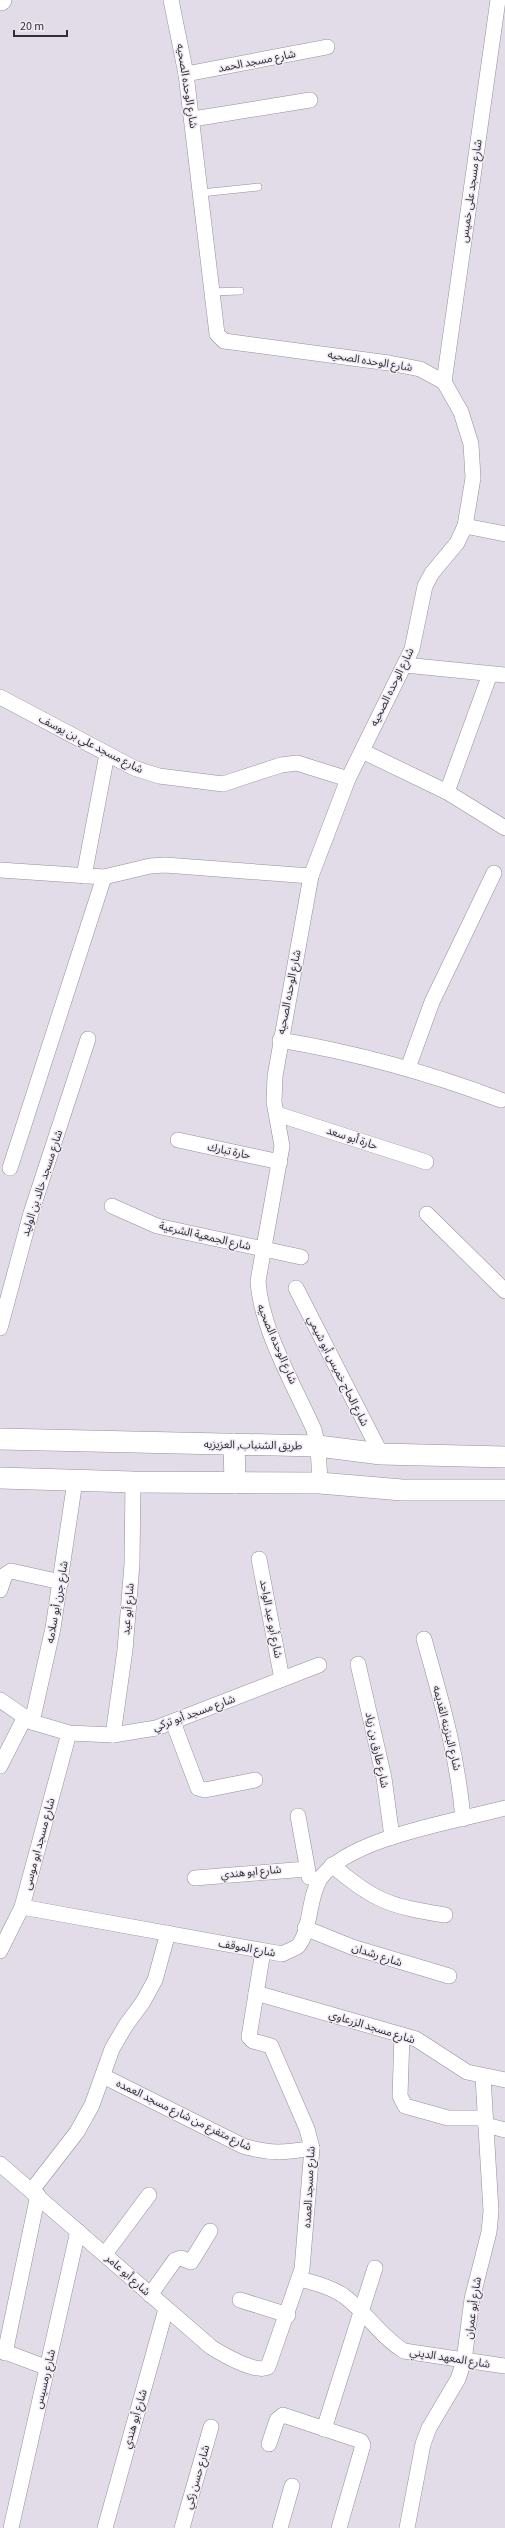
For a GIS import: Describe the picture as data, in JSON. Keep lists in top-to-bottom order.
{
  "streets": {
    "street": [
      "شارع مسجد الحمد",
      "شارع الوحده الصحيه",
      "شارع مسجد على خميس",
      "شارع مسجد علي بن يوسف",
      "حارة أبو سعد",
      "حارة تبارك",
      "شارع مسجد خالد بن الوليد",
      "شارع الجمعية الشرعية",
      "شارع الحاج خميس أبو شيمي",
      "طريق الشنباب, العزيزيه",
      "شارع جرن أبو سلامه",
      "شارع أبو عيد",
      "شارع أبو عبد الواحد",
      "شارع مسجد أبو تركي",
      "شارع البنزينه القديمه",
      "شارع طارق بن زياد",
      "شارع مسجد ابو موسى",
      "شارع ابو هندي",
      "شارع الموقف",
      "شارع رشدان",
      "شارع مسجد الزرعاوي",
      "شارع متفرع من شارع مسجد العمده",
      "شارع مسجد العمده",
      "شارع أبو عامر",
      "شارع أبو عمران",
      "شارع المعهد الديني",
      "شارع رمسيس",
      "شارع أبو هندي",
      "شارع حسن زكي"
    ]
  },
  "crossings": [
    ["شارع مسجد الحمد", "شارع الوحده الصحيه"],
    ["شارع الوحده الصحيه", "شارع مسجد على خميس"],
    ["شارع الوحده الصحيه", "شارع مسجد علي بن يوسف"],
    ["شارع الوحده الصحيه", "حارة أبو سعد"],
    ["شارع الوحده الصحيه", "حارة تبارك"],
    ["شارع الوحده الصحيه", "شارع الجمعية الشرعية"],
    ["شارع الوحده الصحيه", "طريق الشنباب, العزيزيه"],
    ["شارع الحاج خميس أبو شيمي", "طريق الشنباب, العزيزيه"],
    ["شارع جرن أبو سلامه", "شارع مسجد أبو تركي"],
    ["شارع أبو عيد", "شارع مسجد أبو تركي"],
    ["شارع أبو عبد الواحد", "شارع مسجد أبو تركي"],
    ["شارع مسجد أبو تركي", "شارع مسجد ابو موسى"],
    ["شارع البنزينه القديمه", "شارع الموقف"],
    ["شارع طارق بن زياد", "شارع الموقف"],
    ["شارع مسجد ابو موسى", "شارع الموقف"],
    ["شارع الموقف", "شارع رشدان"],
    ["شارع الموقف", "شارع مسجد العمده"],
    ["شارع مسجد الزرعاوي", "شارع مسجد العمده"],
    ["شارع مسجد الزرعاوي", "شارع أبو عمران"],
    ["شارع متفرع من شارع مسجد العمده", "شارع مسجد العمده"],
    ["شارع مسجد العمده", "شارع أبو عامر"],
    ["شارع مسجد العمده", "شارع المعهد الديني"],
    ["شارع أبو عامر", "شارع رمسيس"],
    ["شارع أبو عامر", "شارع أبو هندي"],
    ["شارع أبو عمران", "شارع المعهد الديني"]
  ],
  "scale_bar": "20 m"
}
